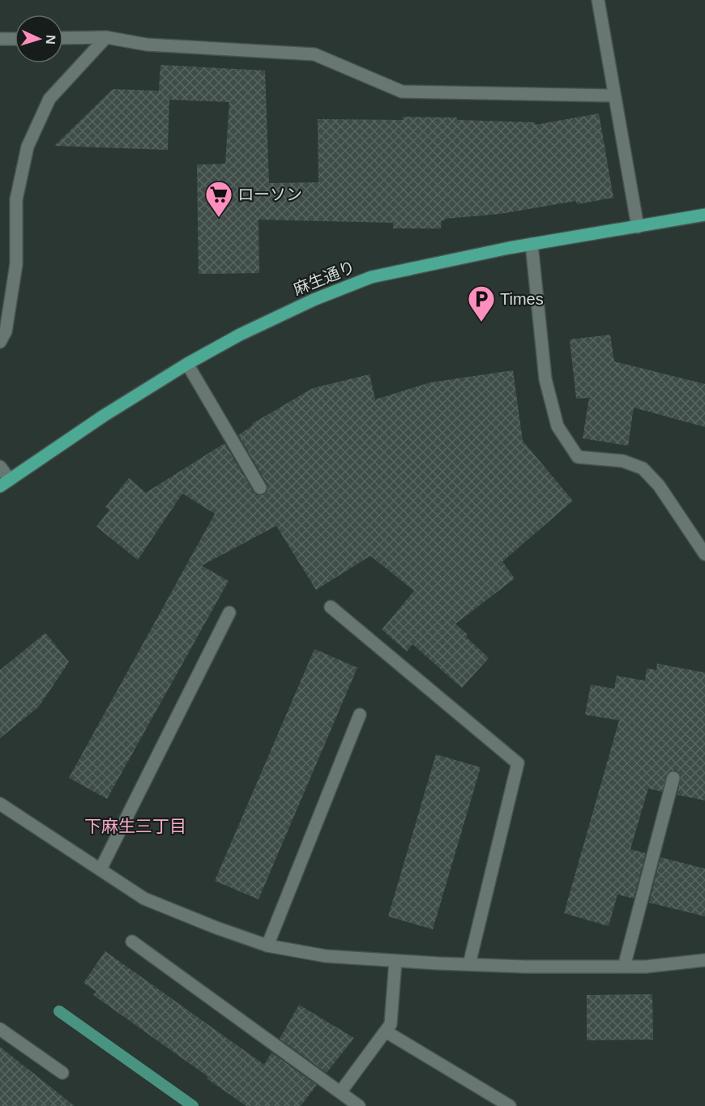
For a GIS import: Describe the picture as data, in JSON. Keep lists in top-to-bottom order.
{
  "streets": {
    "main road": ["麻生通り"]
  },
  "districts": ["下麻生三丁目"],
  "places": {
    "supermarket": ["ローソン"],
    "parking": ["Times"]
  },
  "north": "right"
}
